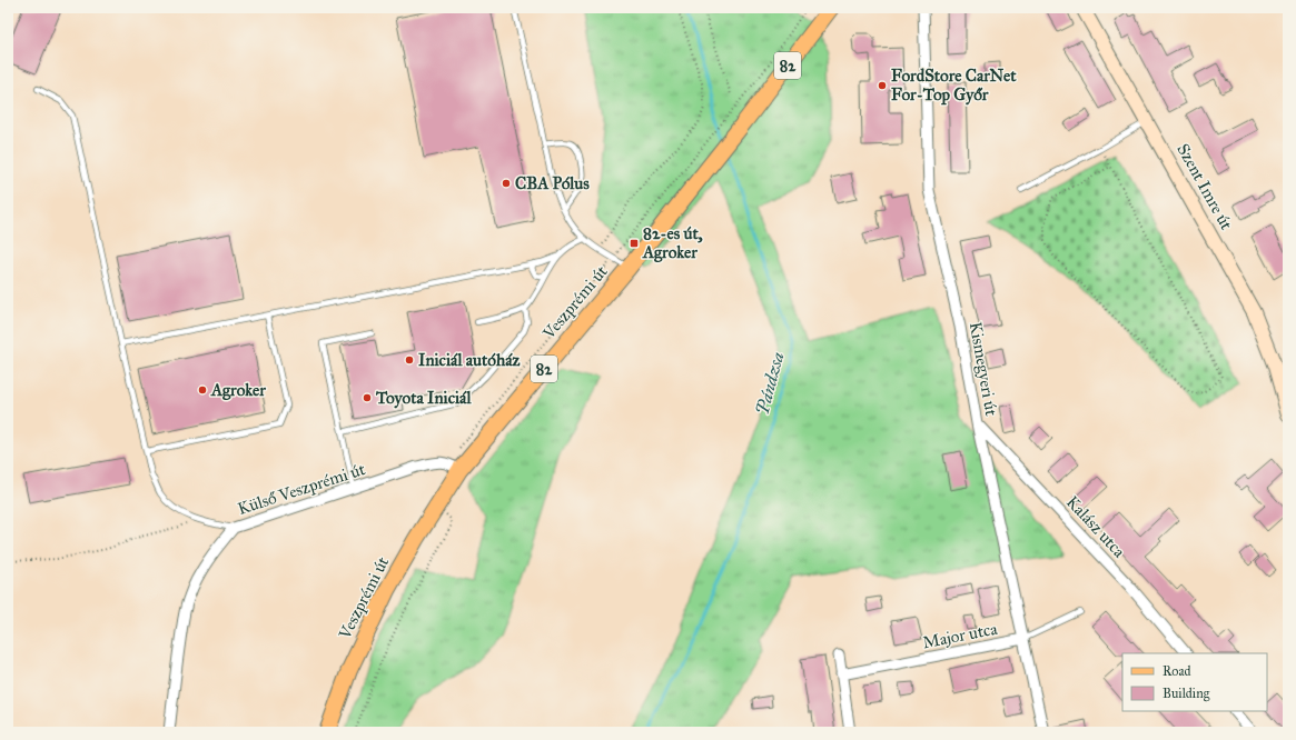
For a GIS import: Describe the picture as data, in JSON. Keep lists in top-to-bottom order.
{
  "streets": {
    "main road": ["82", "Szent Imre út", "Veszprémi út"],
    "street": [
      "Kismegyeri út",
      "Külső Veszprémi út",
      "Kalász utca",
      "Major utca"
    ]
  },
  "crossings": [
    ["Veszprémi út", "Külső Veszprémi út"],
    ["Kismegyeri út", "Kalász utca"],
    ["Kismegyeri út", "Major utca"]
  ],
  "water": ["Pándzsa"],
  "places": {
    "other": [
      "FordStore CarNet For-Top Győr",
      "CBA Pólus",
      "Iniciál autóház",
      "Agroker",
      "Toyota Iniciál"
    ],
    "transit": ["82-es út, Agroker"]
  },
  "legend": ["Road", "Building"]
}
